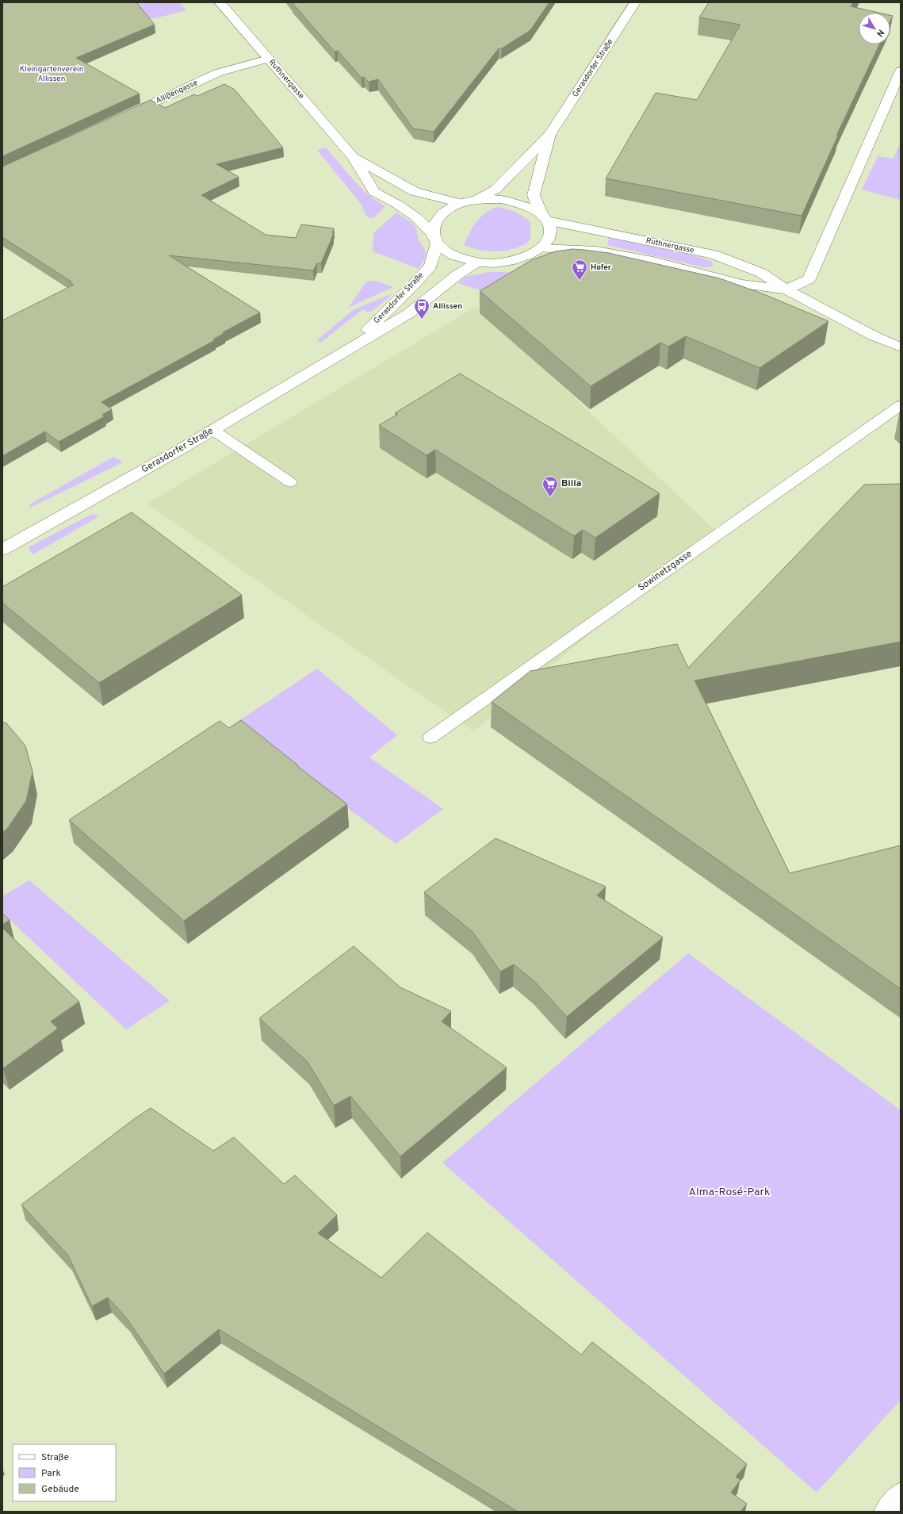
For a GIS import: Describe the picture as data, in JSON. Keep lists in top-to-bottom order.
{
  "streets": {
    "street": ["Gerasdorfer Straße", "Ruthnergasse", "Allißengasse"],
    "lane": ["Sowinetzgasse"]
  },
  "crossings": [
    ["Gerasdorfer Straße", "Ruthnergasse"],
    ["Ruthnergasse", "Allißengasse"]
  ],
  "parks": ["Kleingartenverein Allissen", "Alma-Rosé-Park"],
  "places": {
    "supermarket": ["Hofer", "Billa"],
    "bus stop": ["Allissen"]
  },
  "legend": ["Straße", "Park", "Gebäude"],
  "north": "bottom right"
}
